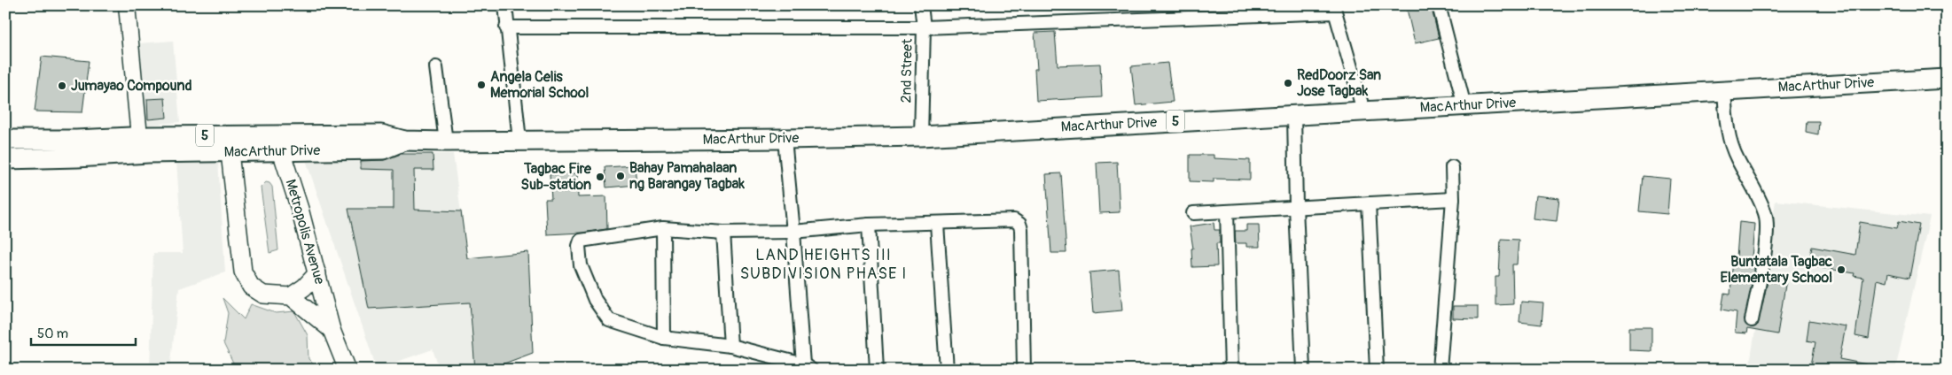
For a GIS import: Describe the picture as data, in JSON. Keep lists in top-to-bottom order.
{
  "streets": {
    "main road": ["MacArthur Drive", "5", "Metropolis Avenue"],
    "street": ["2nd Street"]
  },
  "crossings": [
    ["2nd Street", "MacArthur Drive"],
    ["MacArthur Drive", "Metropolis Avenue"]
  ],
  "districts": ["LAND HEIGHTS III SUBDIVISION PHASE I"],
  "places": [
    "RedDoorz San Jose Tagbak",
    "Angela Celis Memorial School",
    "Jumayao Compound",
    "Bahay Pamahalaan ng Barangay Tagbak",
    "Tagbac Fire Sub-station",
    "Buntatala Tagbac Elementary School"
  ],
  "scale_bar": "50 m"
}
